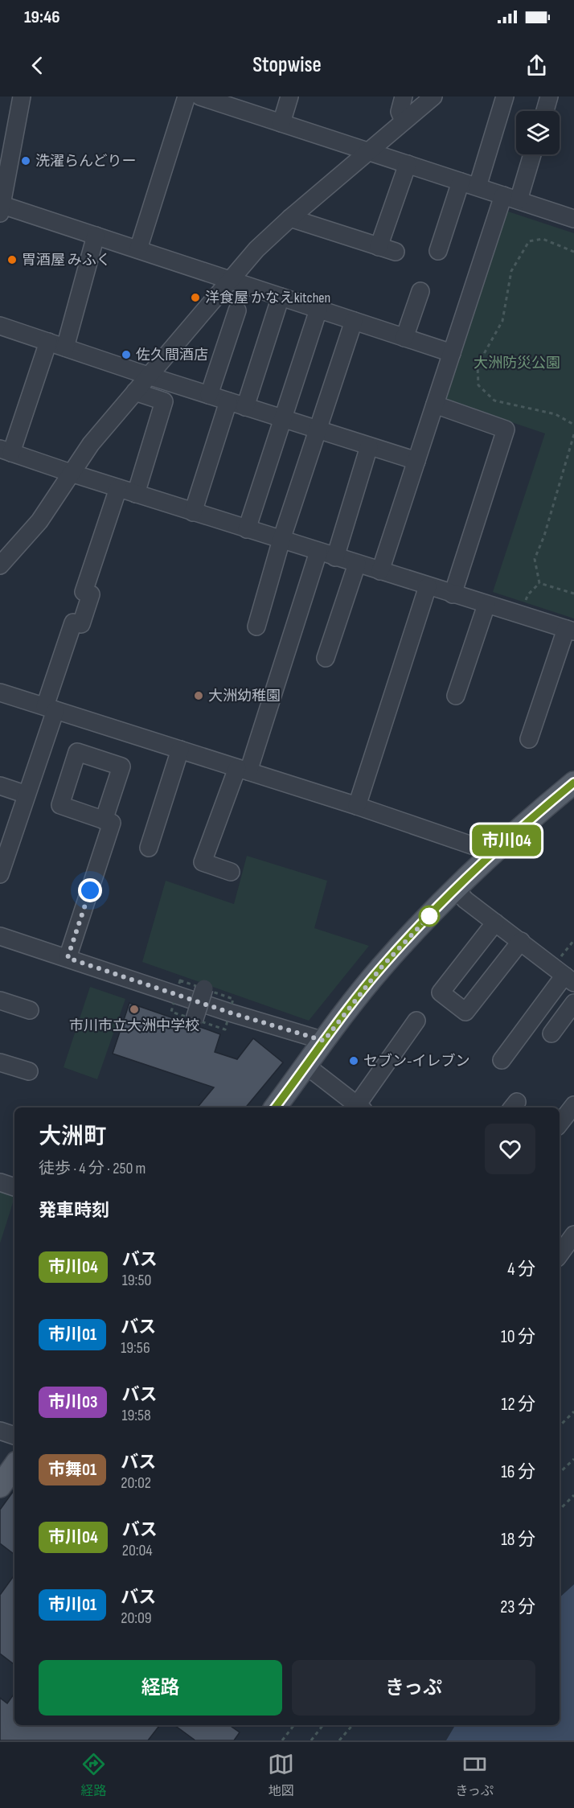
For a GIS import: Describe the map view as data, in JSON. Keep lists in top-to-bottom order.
{
  "parks": ["大洲防災公園"],
  "places": [
    "洗濯らんどりー",
    "胃酒屋 みふく",
    "洋食屋 かなえkitchen",
    "佐久間酒店",
    "大洲幼稚園",
    "市川市立大洲中学校",
    "セブン-イレブン"
  ],
  "lines": ["bus line 市川04"],
  "page": {
    "status": "19:46",
    "header": "Stopwise",
    "on_map": "市川04",
    "heading": [
      ["大洲町", "徒歩 · 4 分 · 250 m"],
      "発車時刻"
    ],
    "list": [
      {
        "mark": "市川04",
        "name": "バス",
        "note": "19:50",
        "value": "4 分"
      },
      {
        "mark": "市川01",
        "name": "バス",
        "note": "19:56",
        "value": "10 分"
      },
      {
        "mark": "市川03",
        "name": "バス",
        "note": "19:58",
        "value": "12 分"
      },
      {
        "mark": "市舞01",
        "name": "バス",
        "note": "20:02",
        "value": "16 分"
      },
      {
        "mark": "市川04",
        "name": "バス",
        "note": "20:04",
        "value": "18 分"
      },
      {
        "mark": "市川01",
        "name": "バス",
        "note": "20:09",
        "value": "23 分"
      }
    ],
    "buttons": ["経路", "きっぷ"],
    "tabs": ["経路", "地図", "きっぷ"]
  }
}
